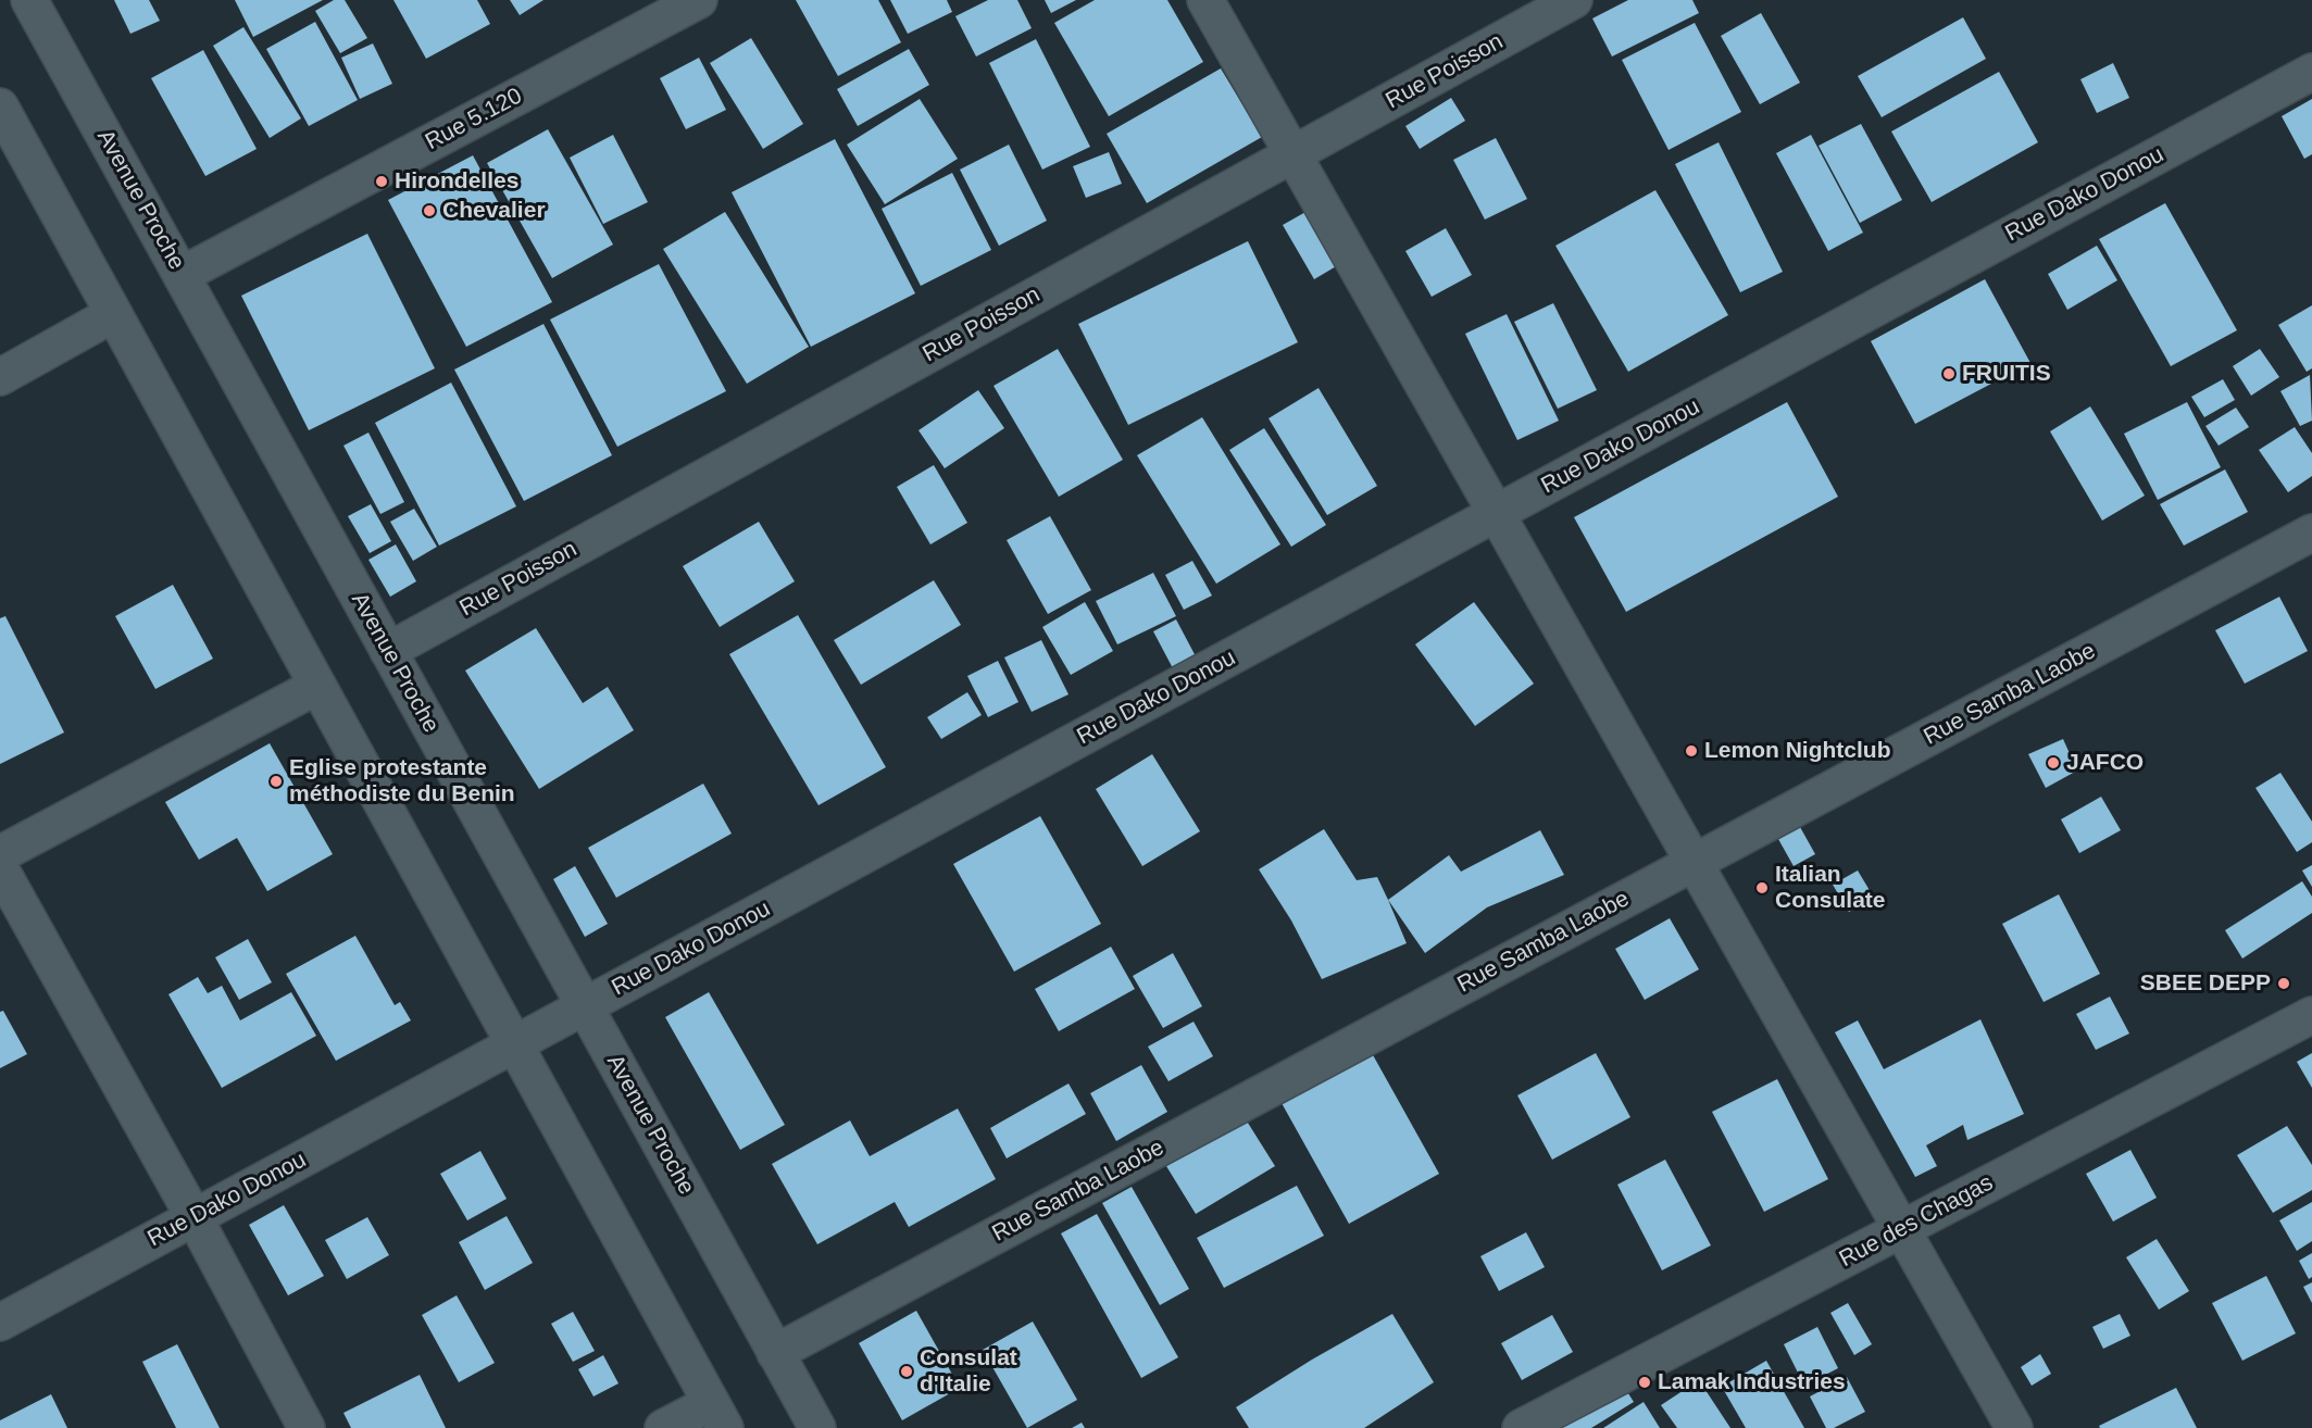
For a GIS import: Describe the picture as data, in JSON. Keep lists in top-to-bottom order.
{
  "streets": {
    "street": [
      "Rue Poisson",
      "Rue 5.120",
      "Rue Dako Donou",
      "Avenue Proche",
      "Rue Samba Laobe",
      "Rue des Chagas"
    ]
  },
  "crossings": [
    ["Rue Poisson", "Avenue Proche"],
    ["Rue 5.120", "Avenue Proche"],
    ["Rue Dako Donou", "Avenue Proche"],
    ["Avenue Proche", "Rue Samba Laobe"]
  ],
  "places": [
    "Hirondelles",
    "Chevalier",
    "FRUITIS",
    "Lemon Nightclub",
    "JAFCO",
    "Eglise protestante méthodiste du Benin",
    "Italian Consulate",
    "SBEE DEPP",
    "Consulat d'Italie",
    "Lamak Industries"
  ]
}
